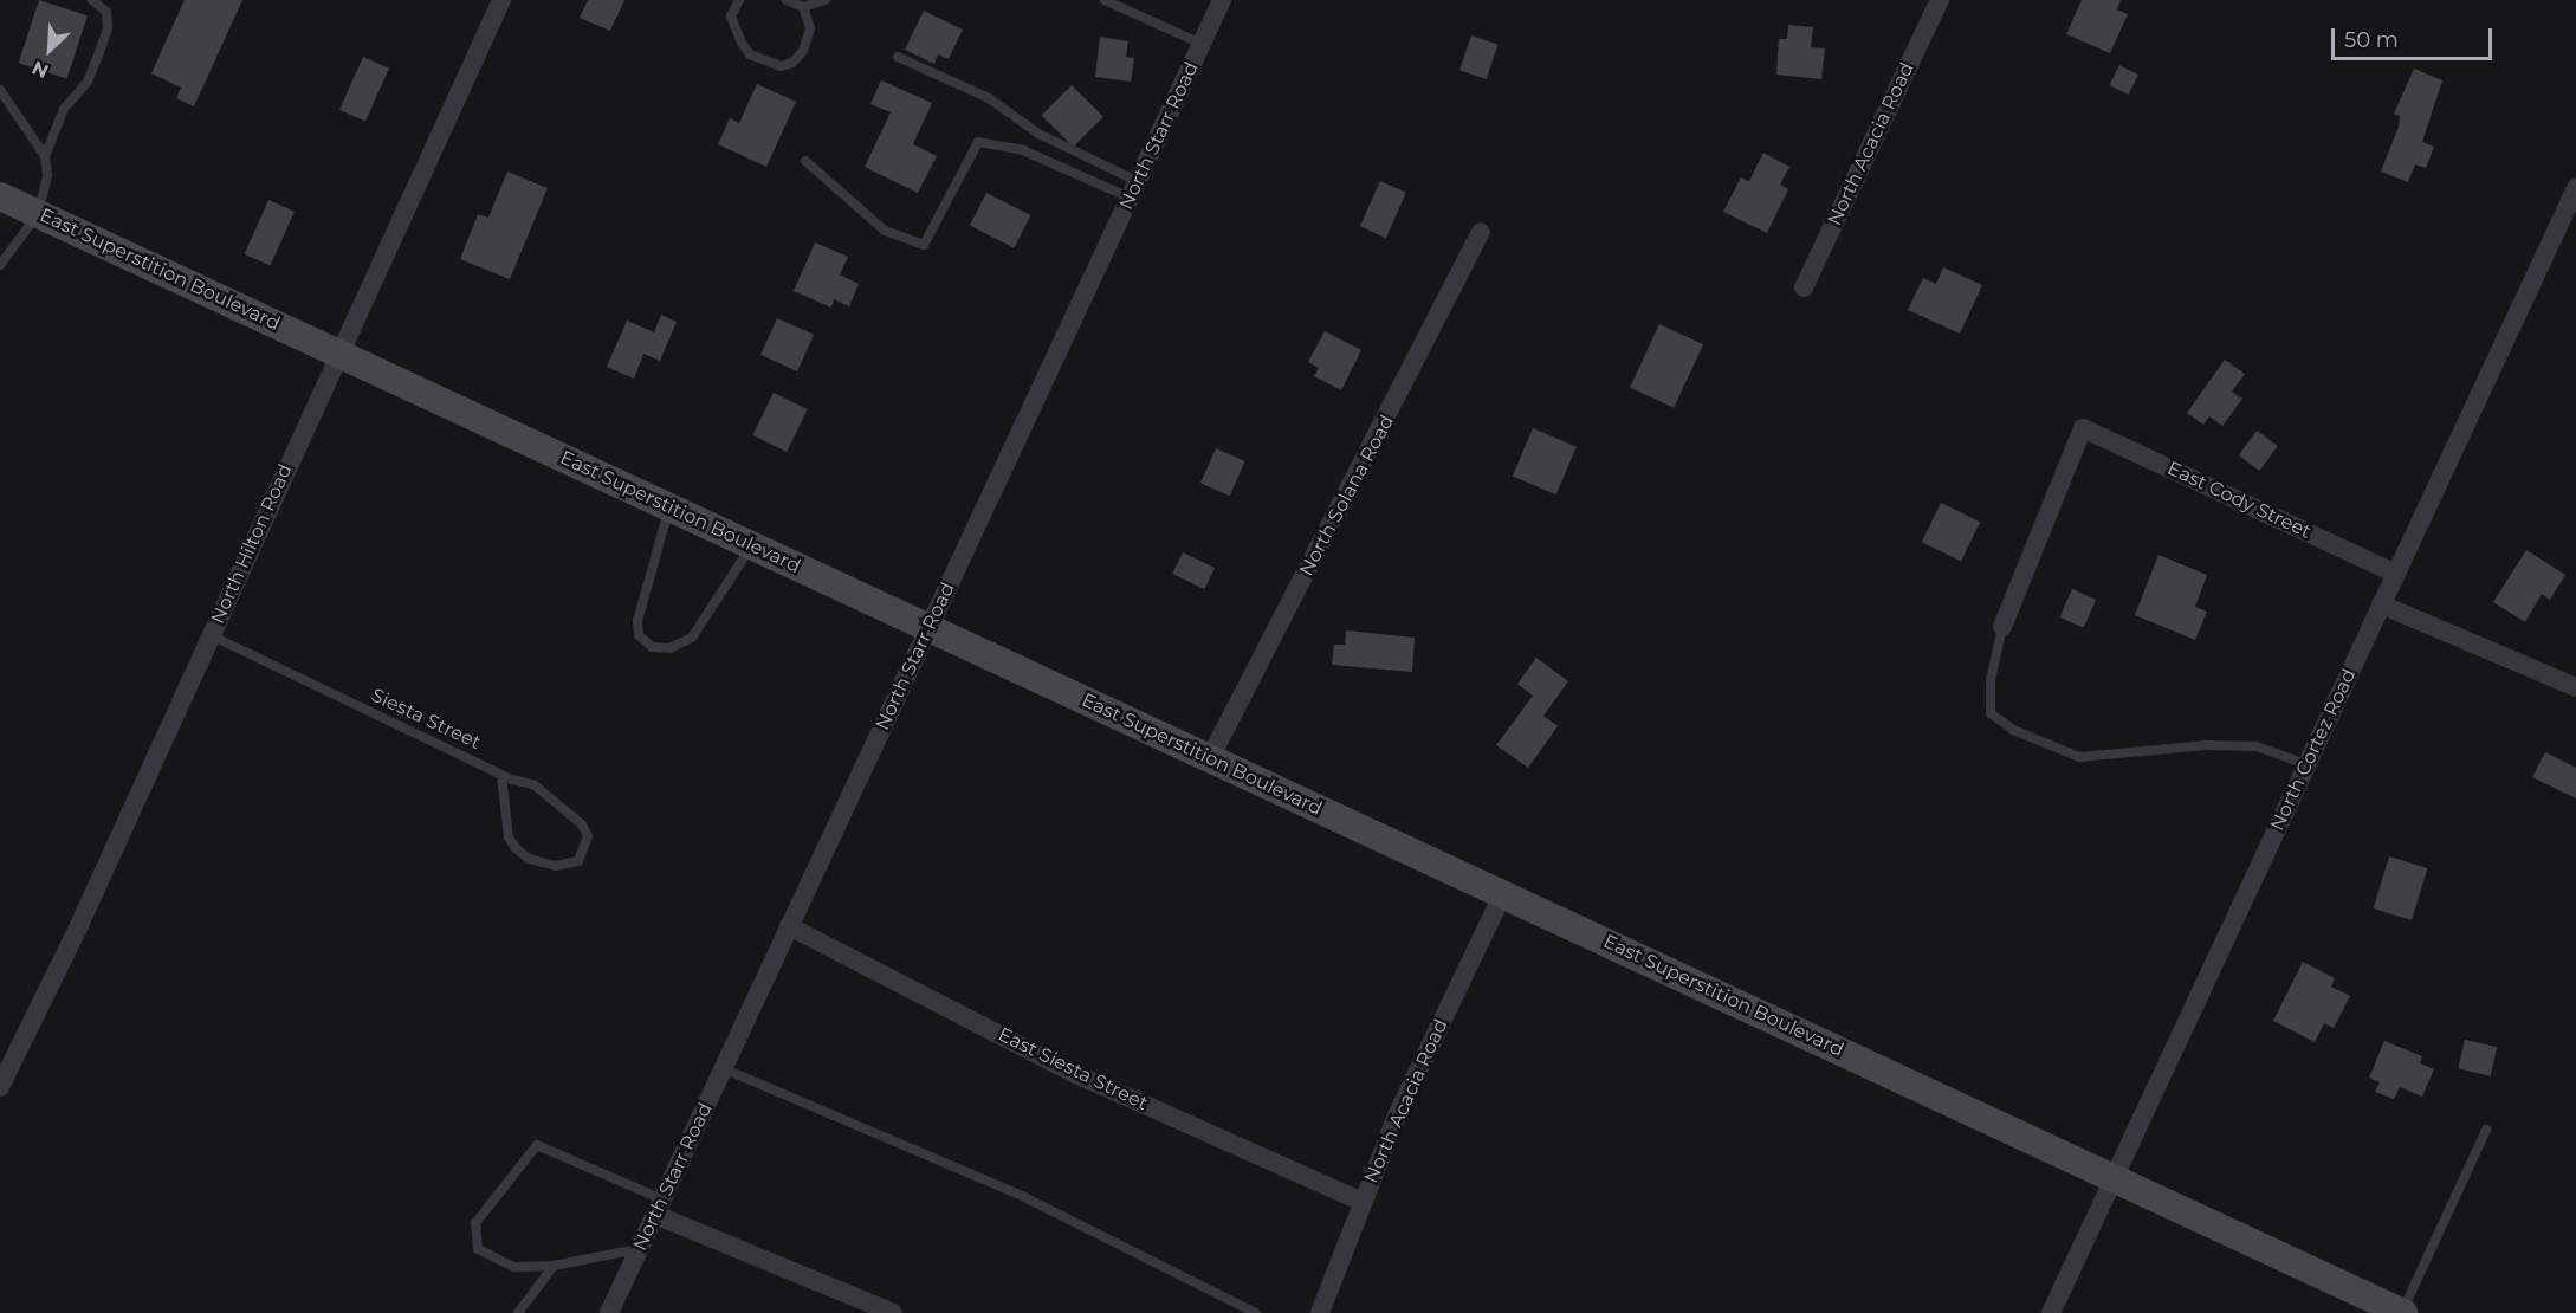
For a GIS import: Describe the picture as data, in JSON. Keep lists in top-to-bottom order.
{
  "streets": {
    "main road": ["East Superstition Boulevard"],
    "street": [
      "North Starr Road",
      "North Acacia Road",
      "North Solana Road",
      "East Cody Street",
      "North Hilton Road",
      "North Cortez Road",
      "East Siesta Street"
    ],
    "lane": ["Siesta Street"]
  },
  "crossings": [
    ["North Starr Road", "East Superstition Boulevard"],
    ["North Starr Road", "East Siesta Street"],
    ["North Acacia Road", "East Superstition Boulevard"],
    ["North Acacia Road", "East Siesta Street"],
    ["East Superstition Boulevard", "North Solana Road"],
    ["East Superstition Boulevard", "North Hilton Road"],
    ["East Superstition Boulevard", "North Cortez Road"],
    ["East Cody Street", "North Cortez Road"],
    ["North Hilton Road", "Siesta Street"]
  ],
  "scale_bar": "50 m",
  "north": "bottom left"
}
